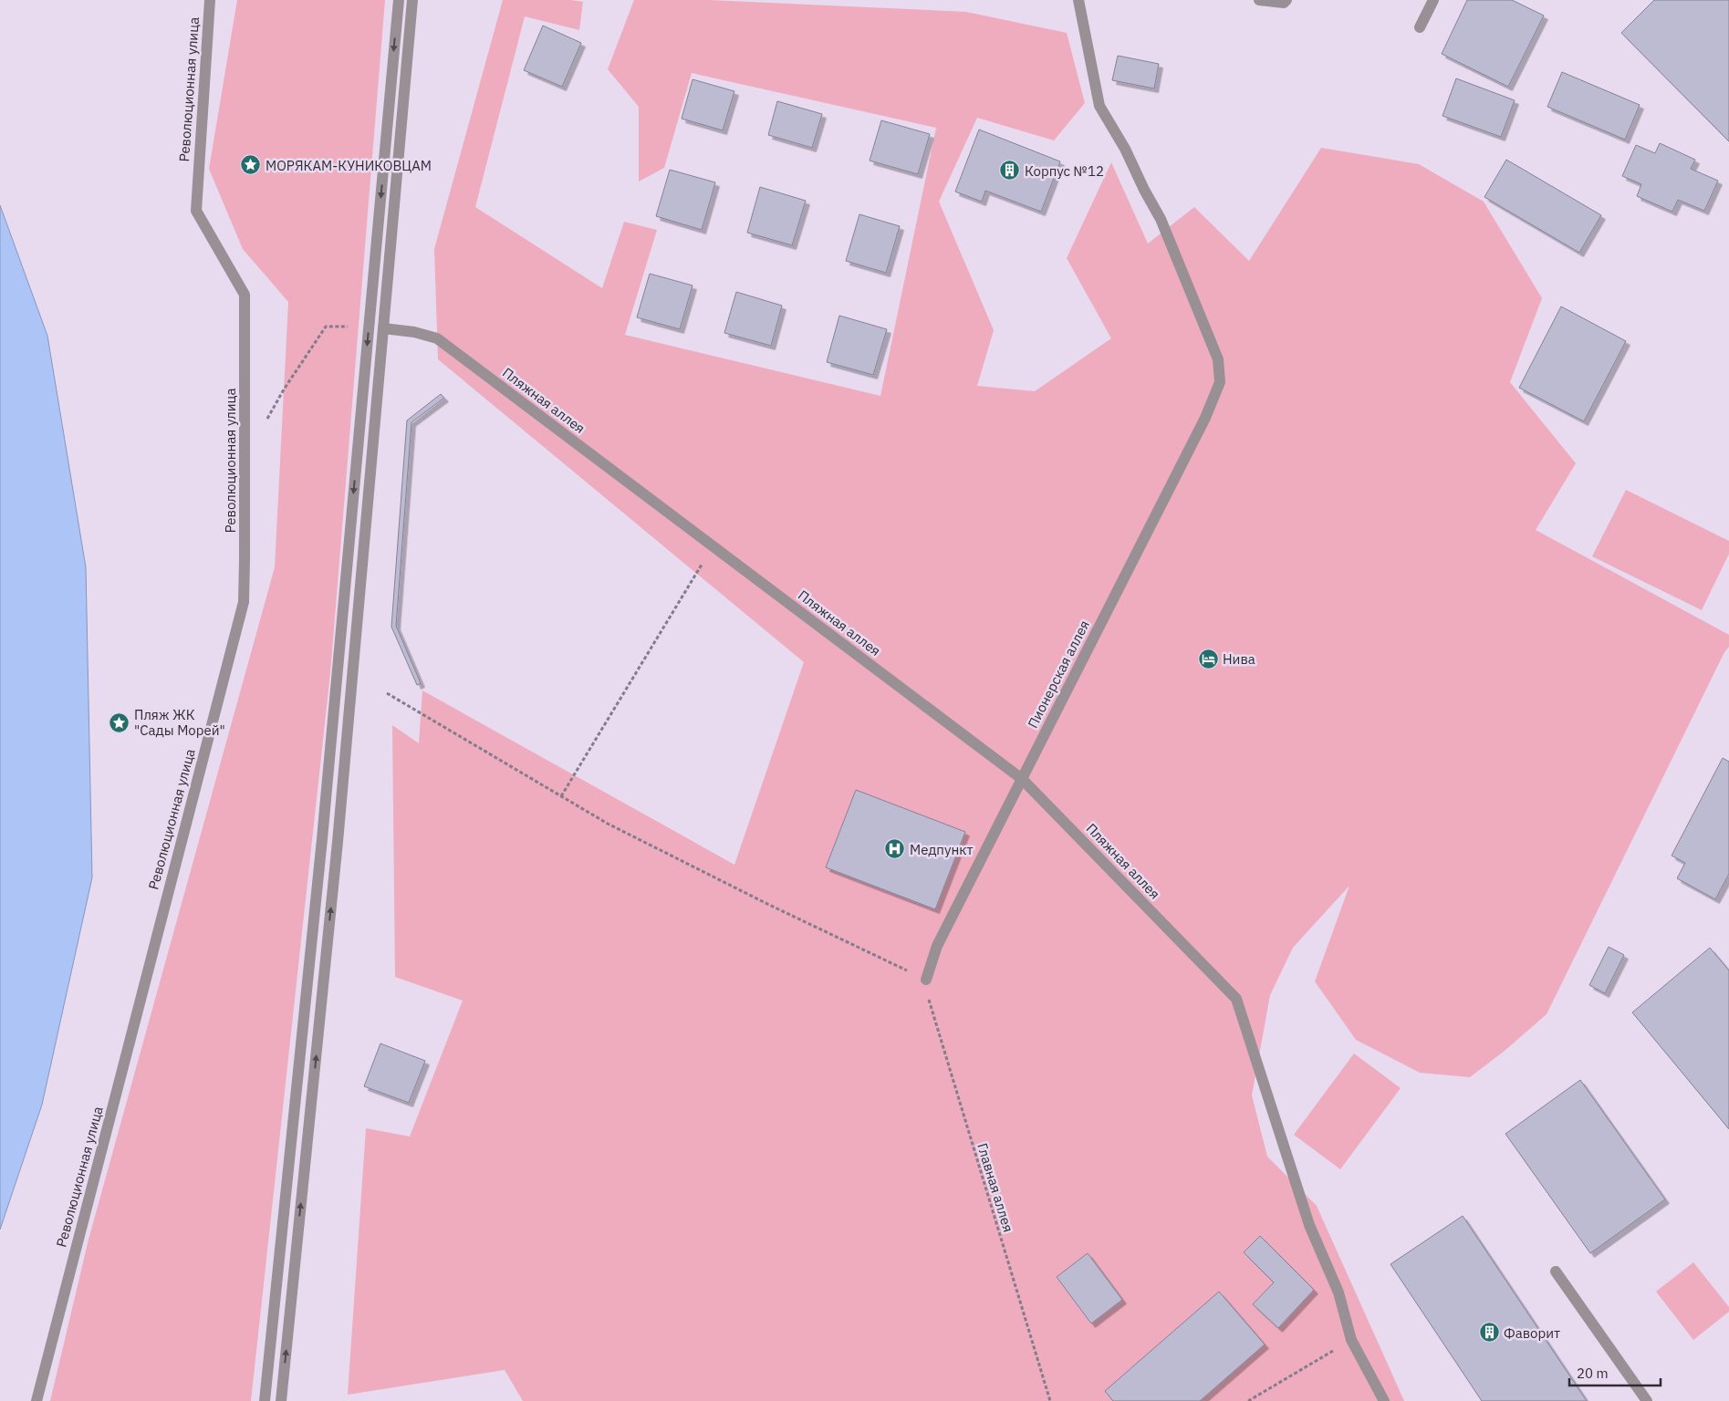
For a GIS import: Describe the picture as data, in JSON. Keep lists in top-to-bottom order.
{
  "streets": {
    "street": ["Революционная улица", "Пляжная аллея", "Пионерская аллея"],
    "path": ["Главная аллея"]
  },
  "crossings": [
    ["Пляжная аллея", "Пионерская аллея"],
    ["Пионерская аллея", "Главная аллея"]
  ],
  "places": {
    "place": ["МОРЯКАМ-КУНИКОВЦАМ", "Пляж ЖК \"Сады Морей\""],
    "building": ["Корпус №12", "Фаворит"],
    "hotel": ["Нива"],
    "hospital": ["Медпункт"]
  },
  "scale_bar": "20 m"
}
